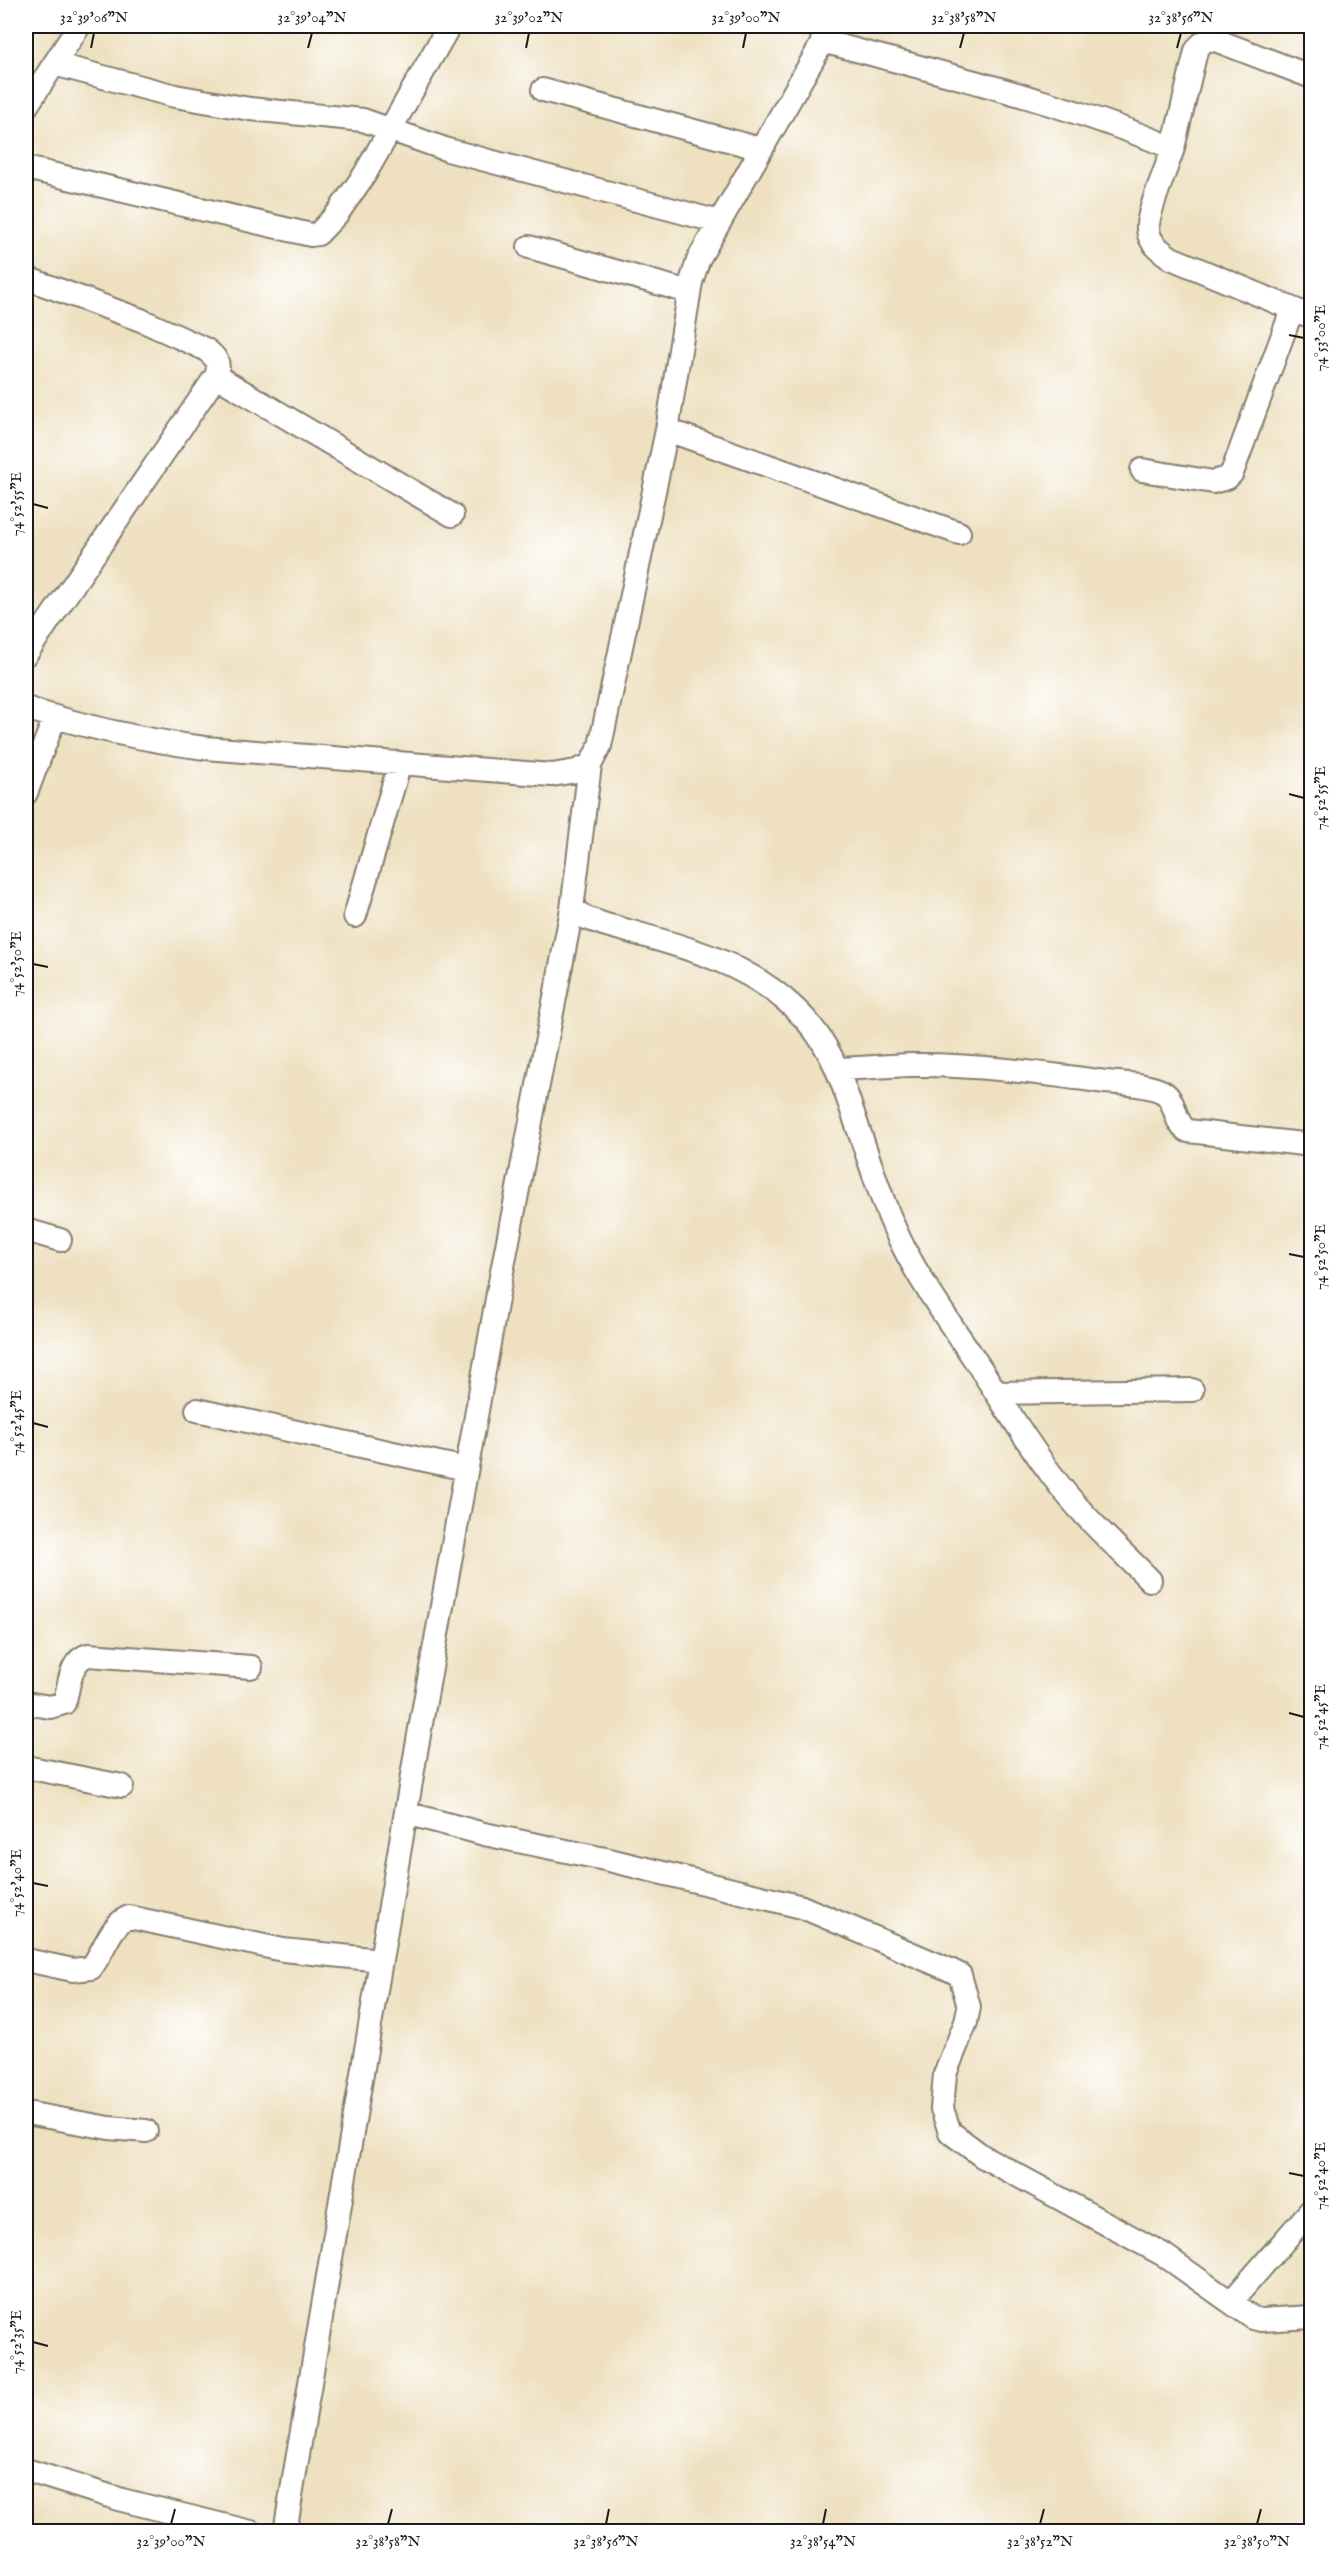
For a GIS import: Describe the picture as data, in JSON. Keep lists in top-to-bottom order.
{
  "coordinates": [
    "32°39'06\"N",
    "32°39'04\"N",
    "32°39'02\"N",
    "32°39'00\"N",
    "32°38'58\"N",
    "32°38'56\"N",
    "74°53'00\"E",
    "74°52'55\"E",
    "74°52'50\"E",
    "74°52'45\"E",
    "74°52'40\"E",
    "74°52'35\"E",
    "32°38'54\"N",
    "32°38'52\"N",
    "32°38'50\"N"
  ]
}
